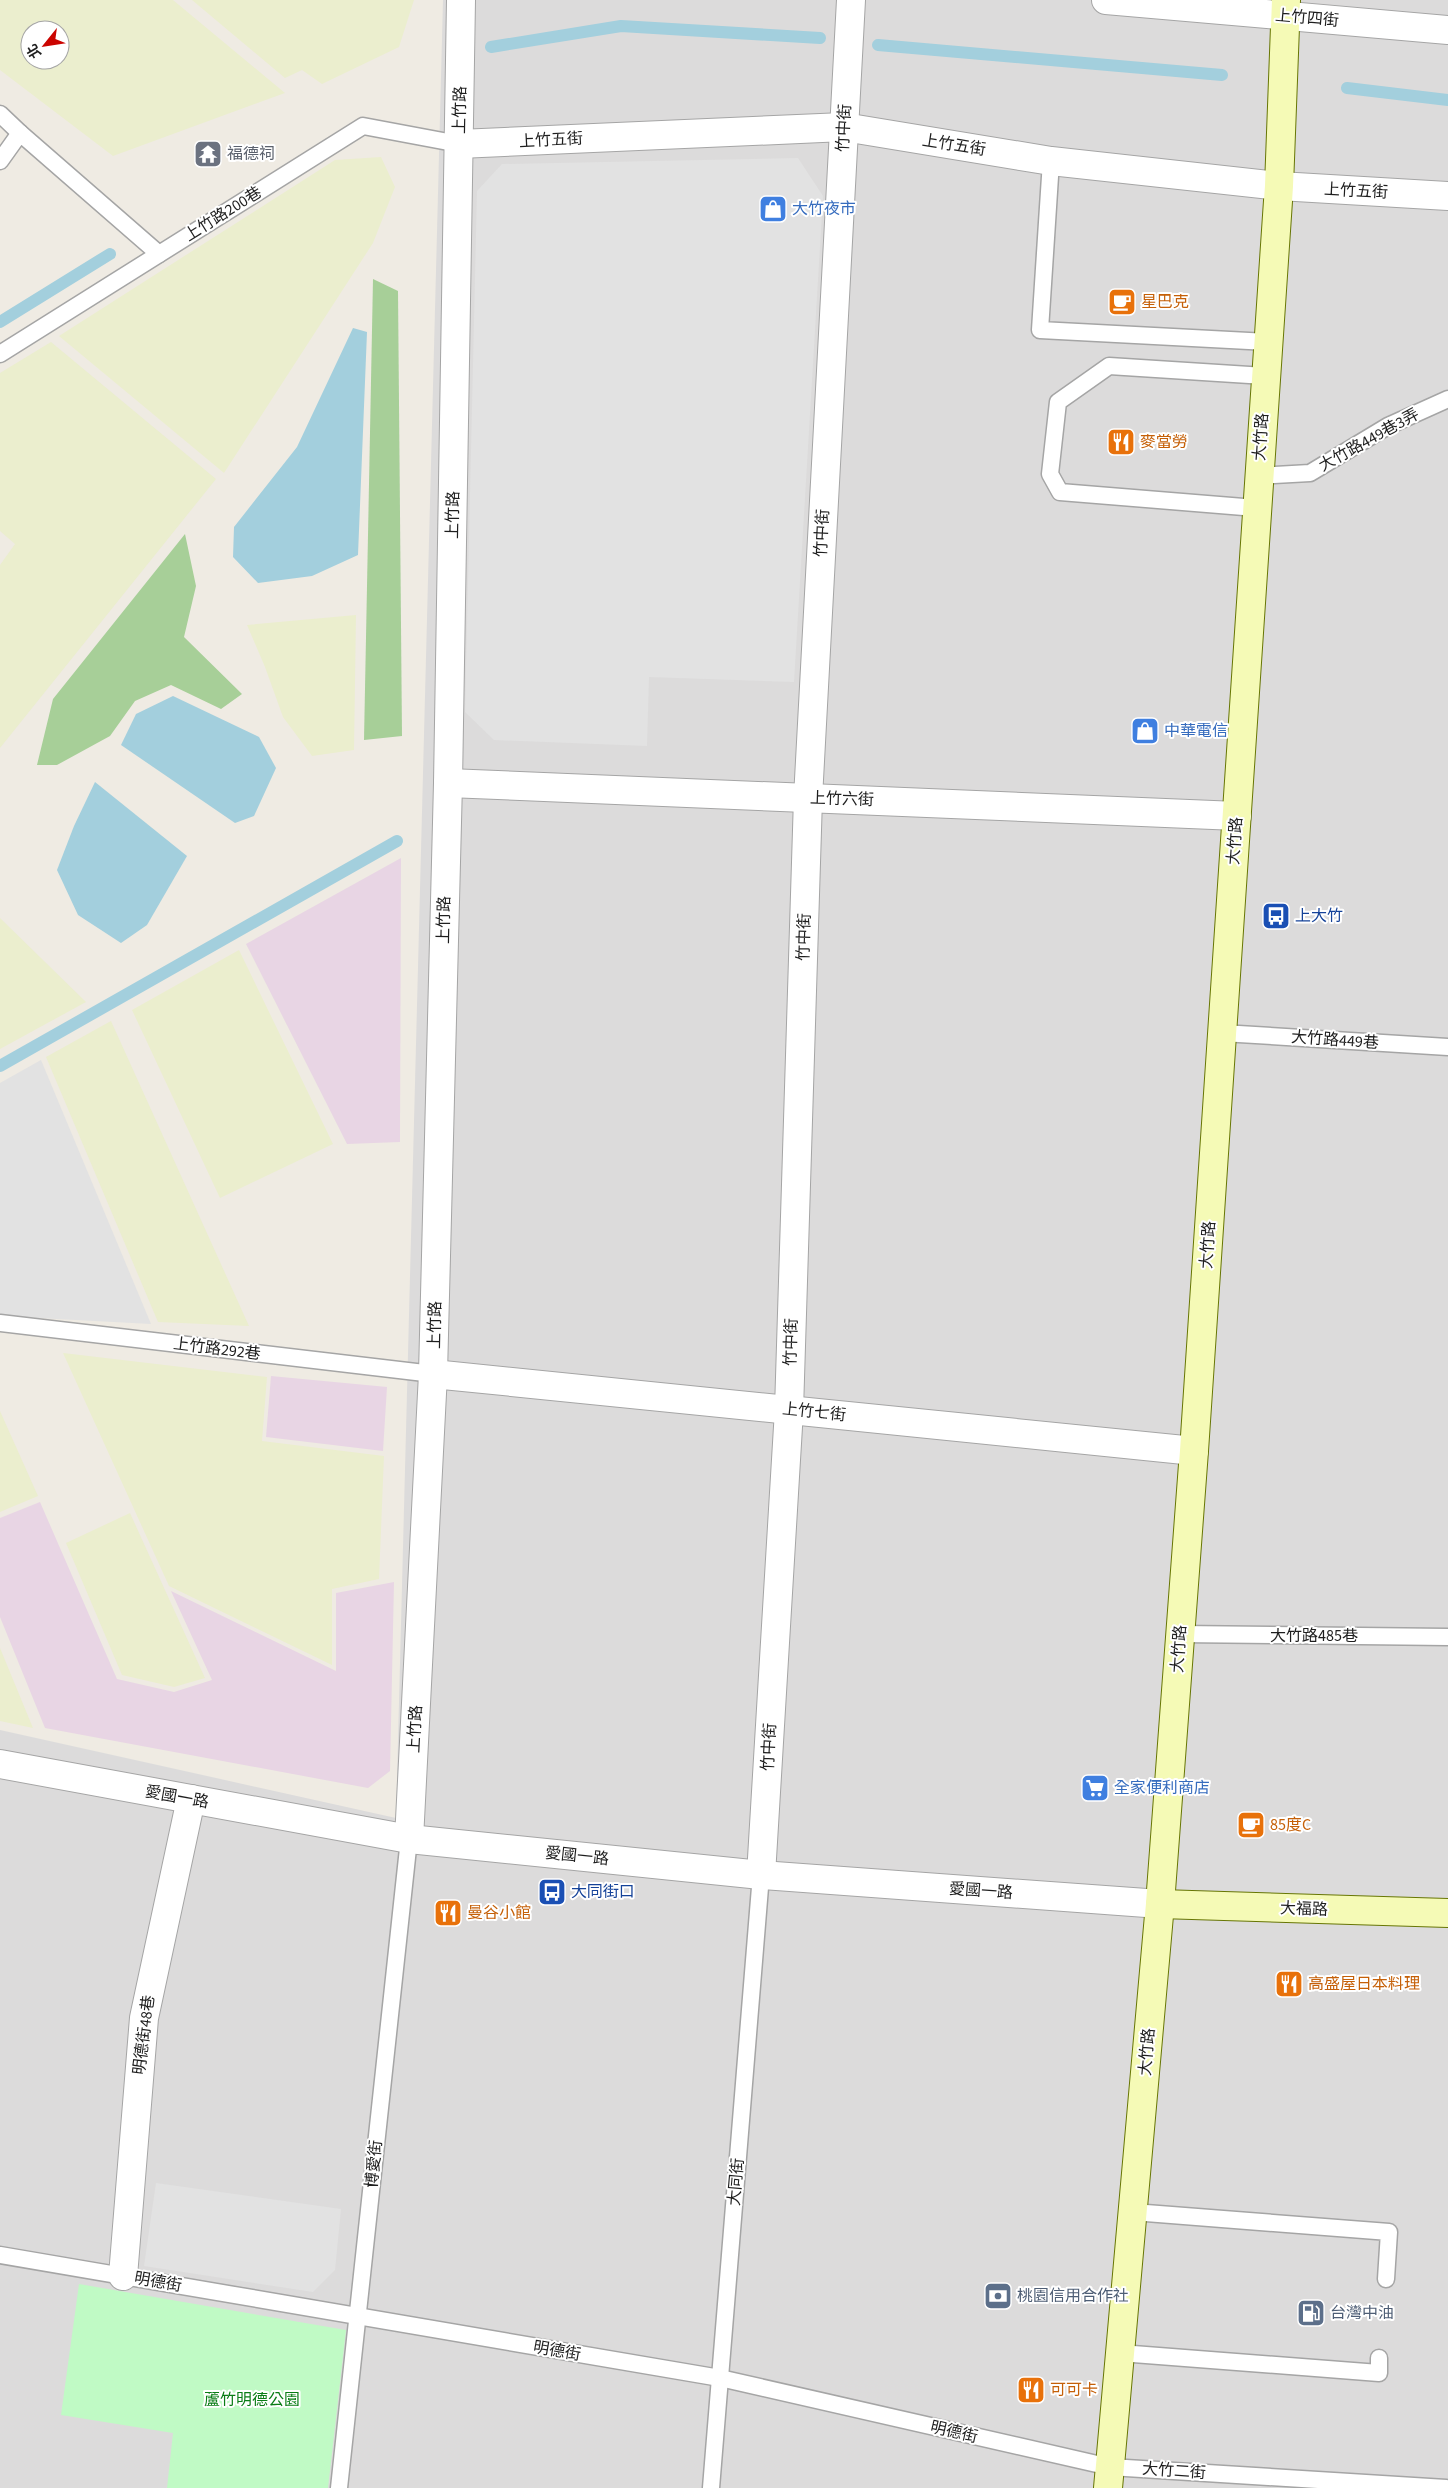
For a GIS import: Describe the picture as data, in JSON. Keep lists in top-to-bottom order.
{
  "streets": {
    "main road": ["大竹路", "大福路"],
    "street": [
      "上竹四街",
      "上竹路",
      "竹中街",
      "上竹五街",
      "上竹六街",
      "上竹七街",
      "愛國一路",
      "明德街48巷"
    ],
    "lane": [
      "上竹路200巷",
      "大竹路449巷3弄",
      "大竹路449巷",
      "上竹路292巷",
      "大竹路485巷",
      "博愛街",
      "大同街",
      "明德街",
      "大竹二街"
    ]
  },
  "crossings": [
    ["上竹四街", "大竹路"],
    ["上竹路", "上竹五街"],
    ["上竹路", "上竹路200巷"],
    ["上竹路", "上竹六街"],
    ["上竹路", "上竹路292巷"],
    ["上竹路", "上竹七街"],
    ["上竹路", "愛國一路"],
    ["上竹路", "博愛街"],
    ["竹中街", "上竹五街"],
    ["竹中街", "上竹六街"],
    ["竹中街", "上竹七街"],
    ["竹中街", "愛國一路"],
    ["竹中街", "大同街"],
    ["上竹五街", "上竹路200巷"],
    ["上竹五街", "大竹路"],
    ["大竹路", "大竹路449巷3弄"],
    ["大竹路", "上竹六街"],
    ["大竹路", "大竹路449巷"],
    ["大竹路", "上竹七街"],
    ["大竹路", "大竹路485巷"],
    ["大竹路", "愛國一路"],
    ["大竹路", "大福路"],
    ["大竹路", "明德街"],
    ["大竹路", "大竹二街"],
    ["上竹路292巷", "上竹七街"],
    ["愛國一路", "大福路"],
    ["愛國一路", "明德街48巷"],
    ["愛國一路", "博愛街"],
    ["愛國一路", "大同街"],
    ["明德街48巷", "明德街"],
    ["博愛街", "明德街"],
    ["大同街", "明德街"],
    ["明德街", "大竹二街"]
  ],
  "parks": ["蘆竹明德公園"],
  "places": {
    "temple": ["福德祠"],
    "shop": ["大竹夜市", "中華電信"],
    "cafe": ["星巴克", "85度C"],
    "restaurant": [
      "麥當勞",
      "曼谷小館",
      "高盛屋日本料理",
      "可可卡"
    ],
    "bus stop": ["上大竹", "大同街口"],
    "supermarket": ["全家便利商店"],
    "bank": ["桃園信用合作社"],
    "fuel station": ["台灣中油"]
  },
  "north": "bottom left"
}
